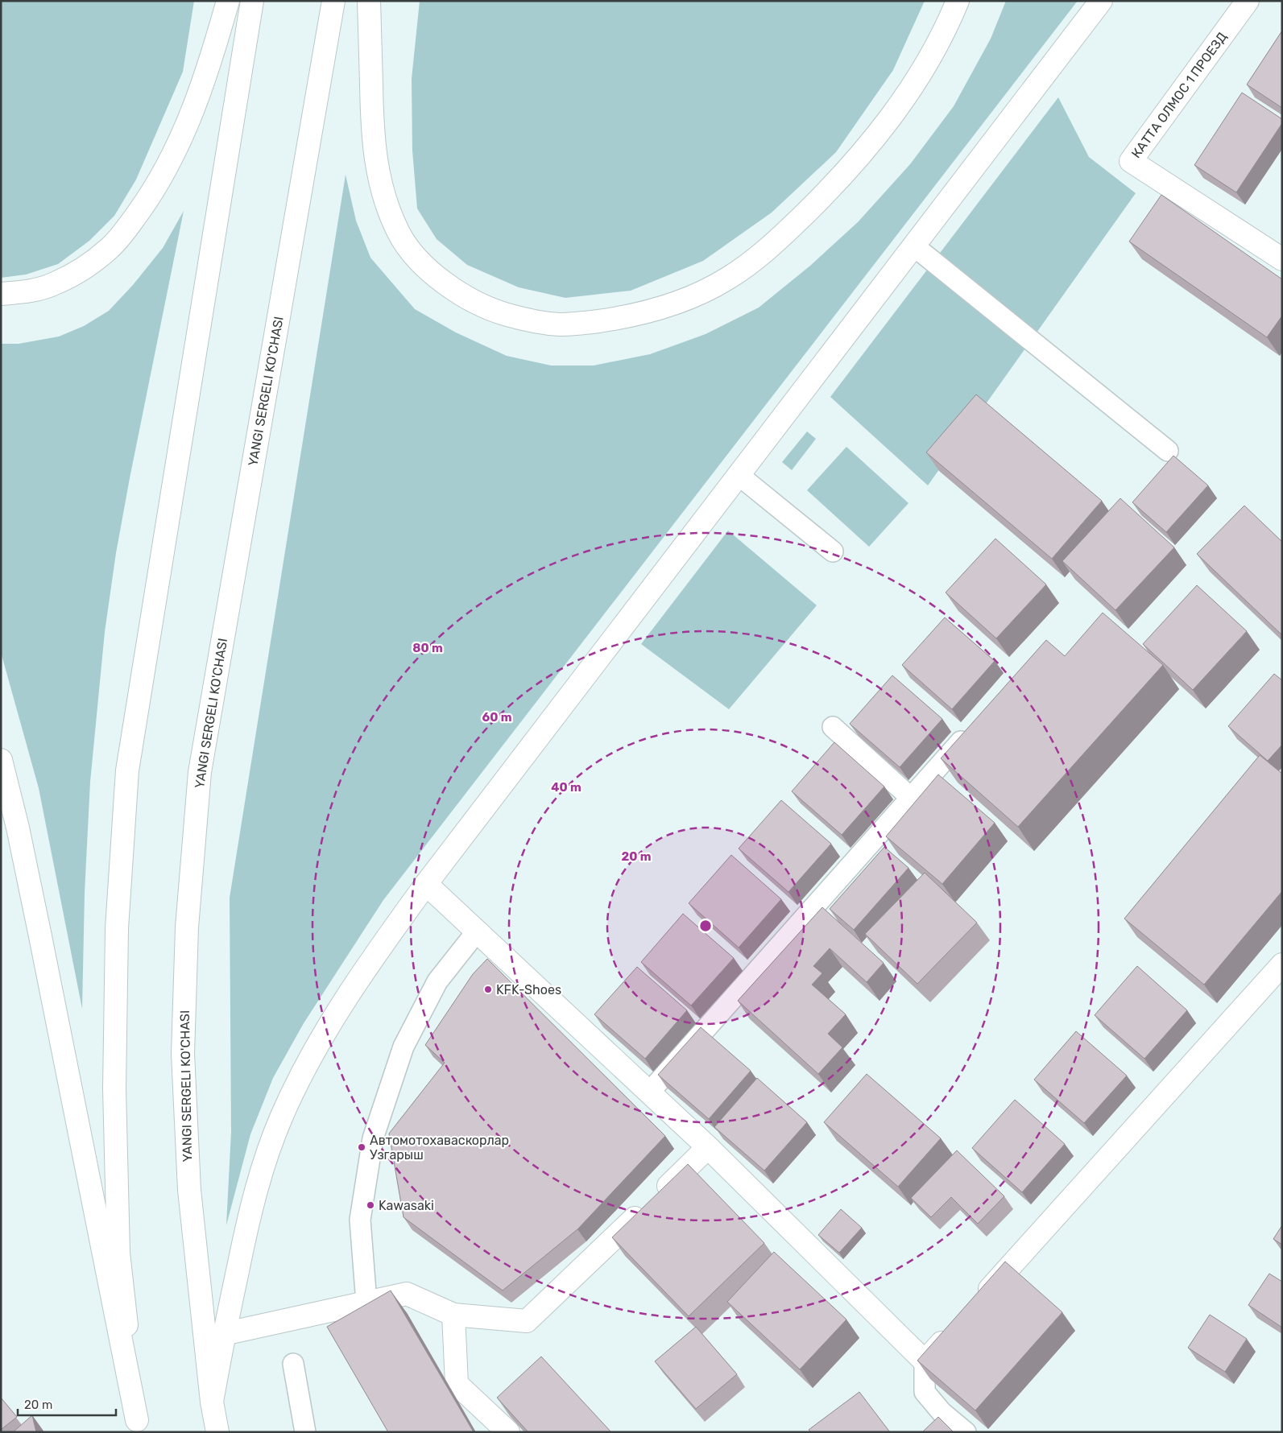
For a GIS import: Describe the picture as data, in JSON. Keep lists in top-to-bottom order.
{
  "streets": {
    "main road": ["КАТТА ОЛМОС 1 ПРОЕЗД", "YANGI SERGELI KO'CHASI"]
  },
  "places": ["KFK-Shoes", "Автомотохаваскорлар Узгарыш", "Kawasaki"],
  "scale_bar": "20 m",
  "rings": [
    "80 m",
    "60 m",
    "40 m",
    "20 m"
  ]
}
